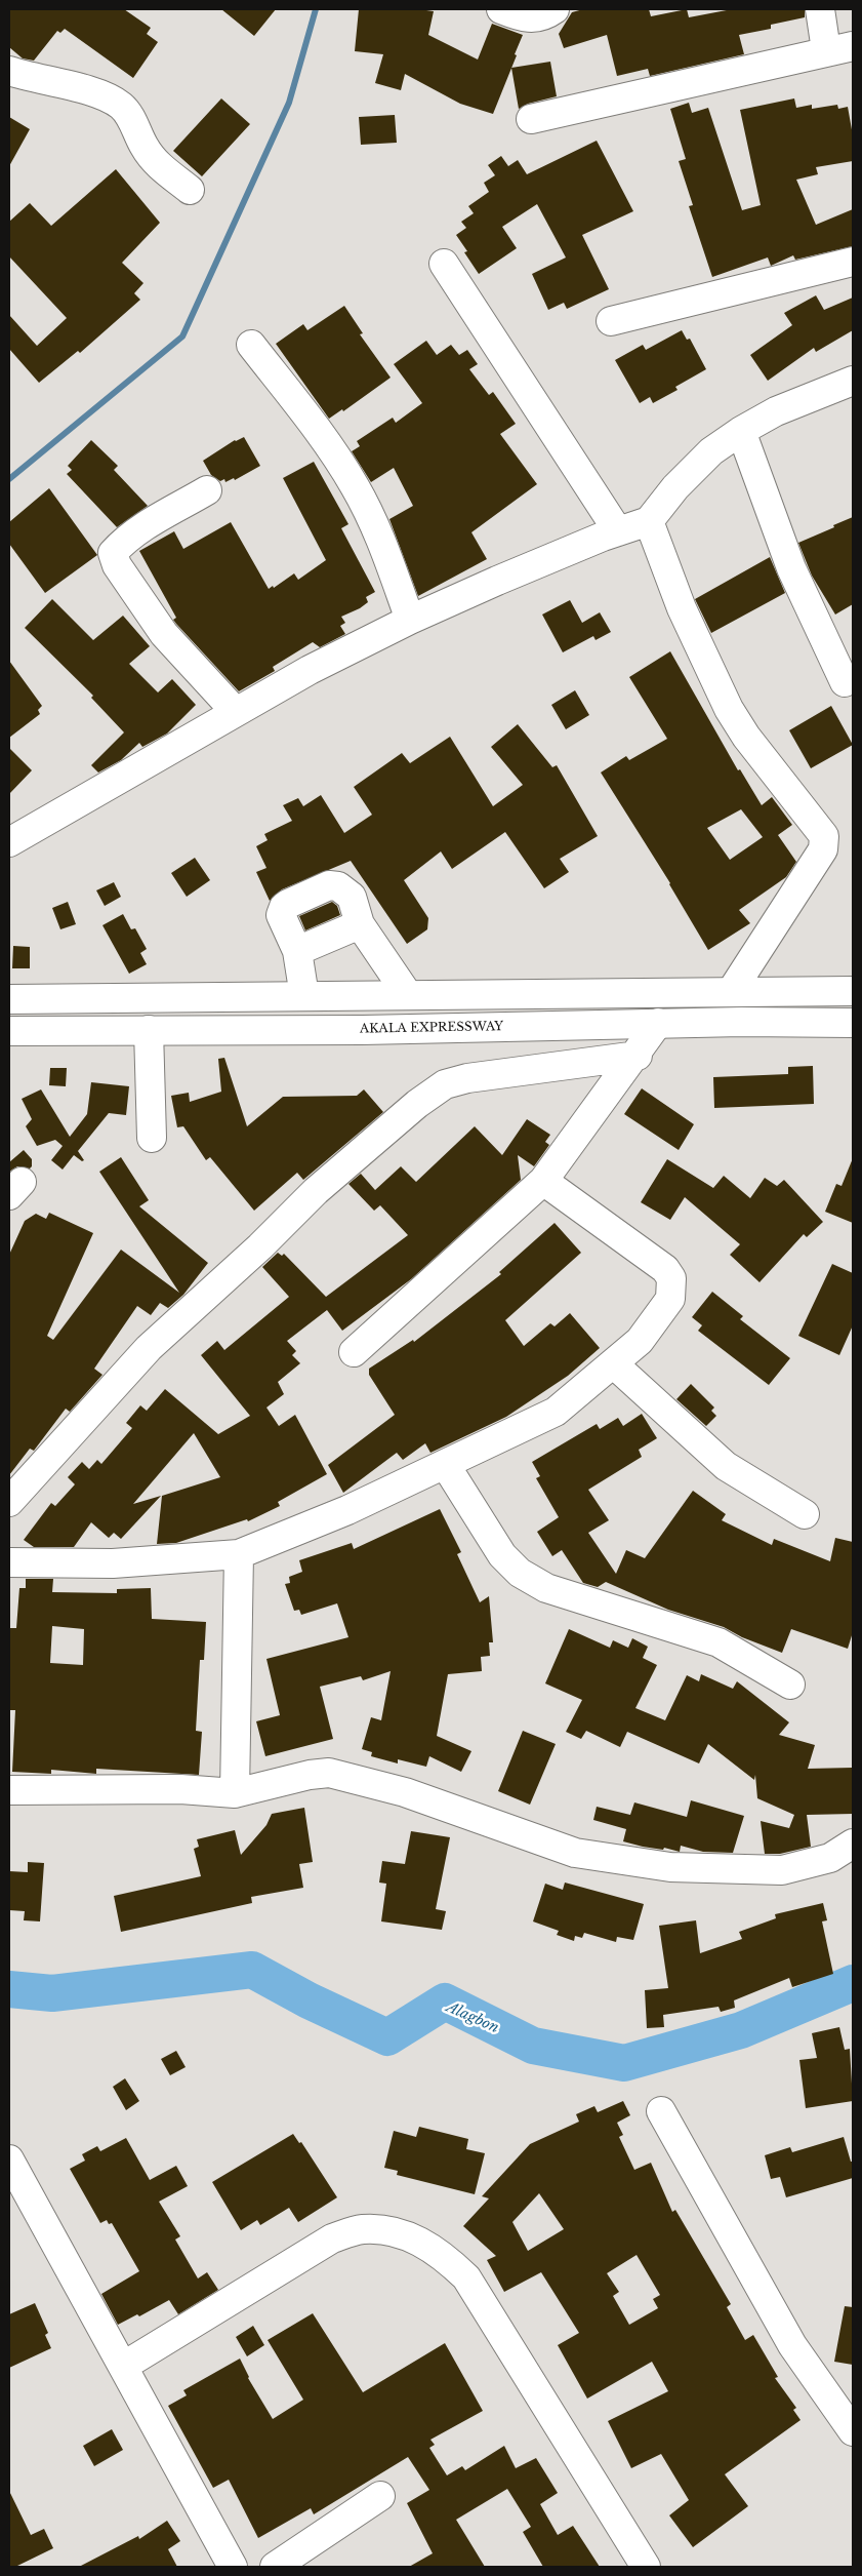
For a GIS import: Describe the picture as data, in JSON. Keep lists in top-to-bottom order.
{
  "streets": {
    "street": ["AKALA EXPRESSWAY"]
  },
  "water": ["Alagbon"]
}
